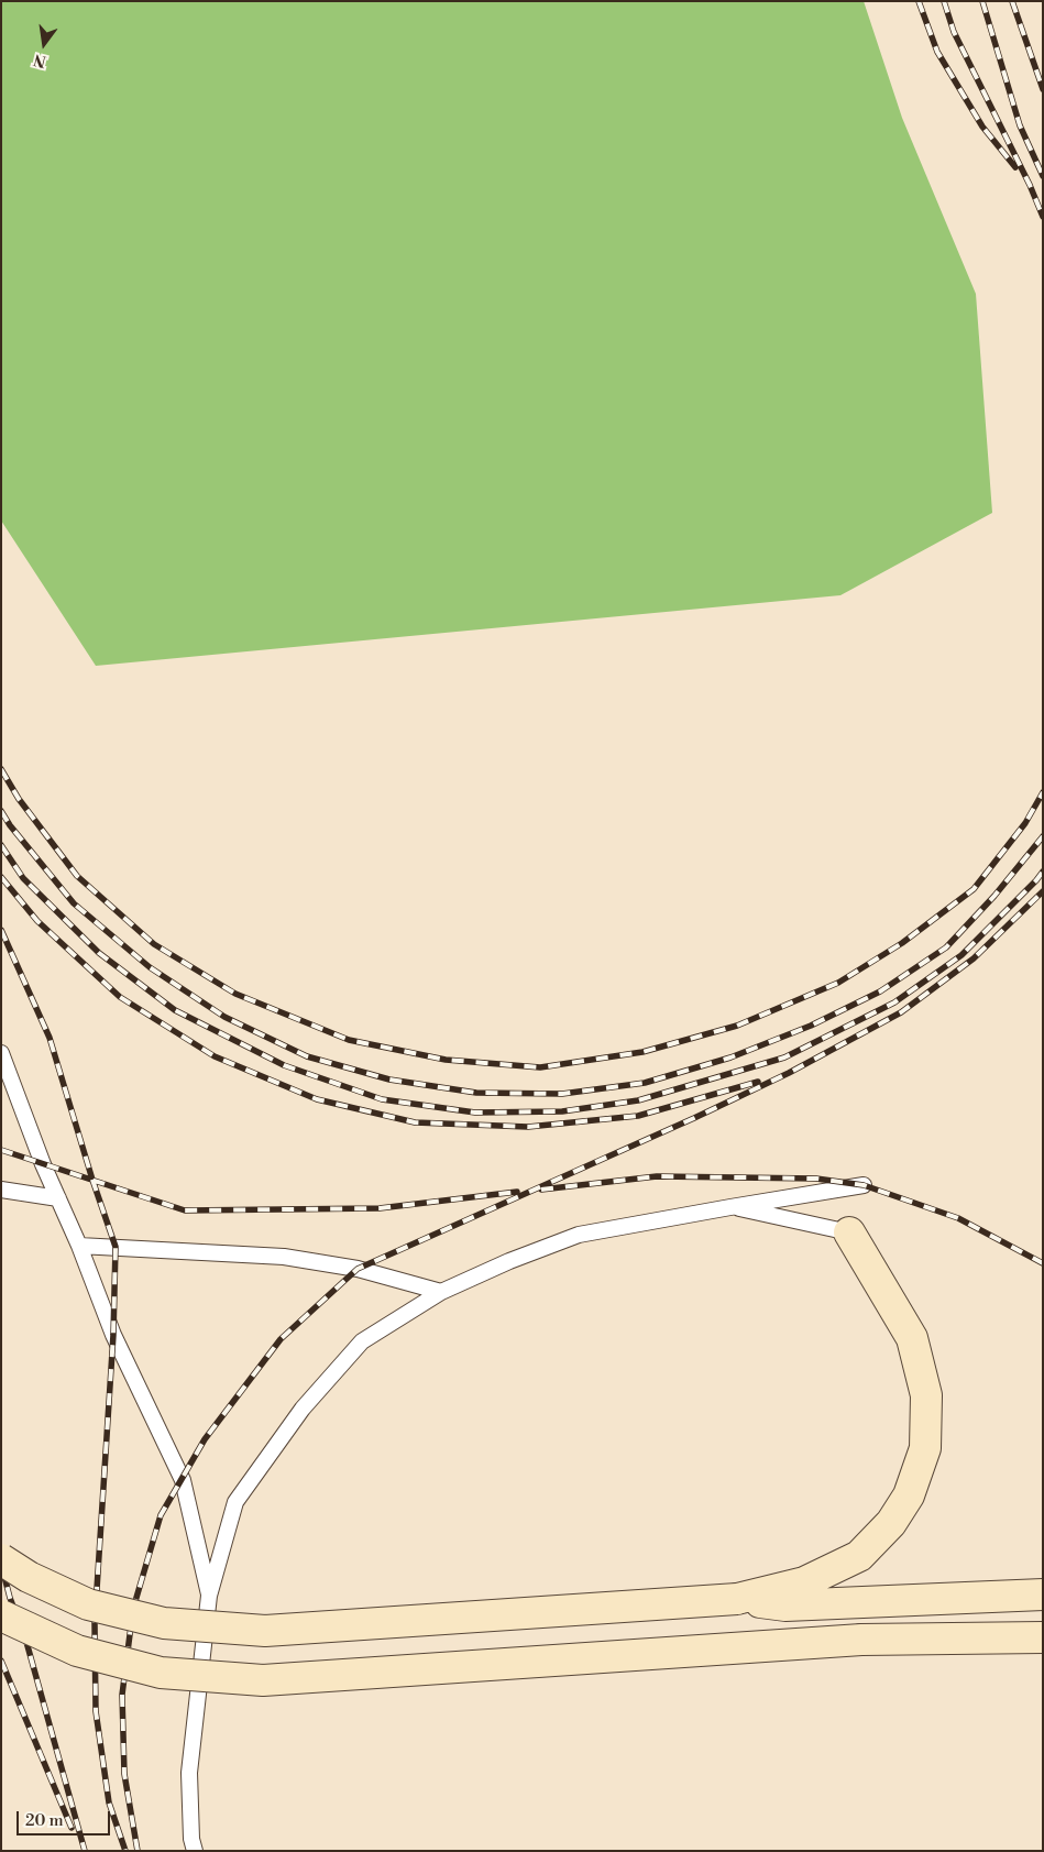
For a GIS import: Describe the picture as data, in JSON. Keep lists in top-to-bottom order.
{
  "scale_bar": "20 m",
  "north": "bottom"
}
